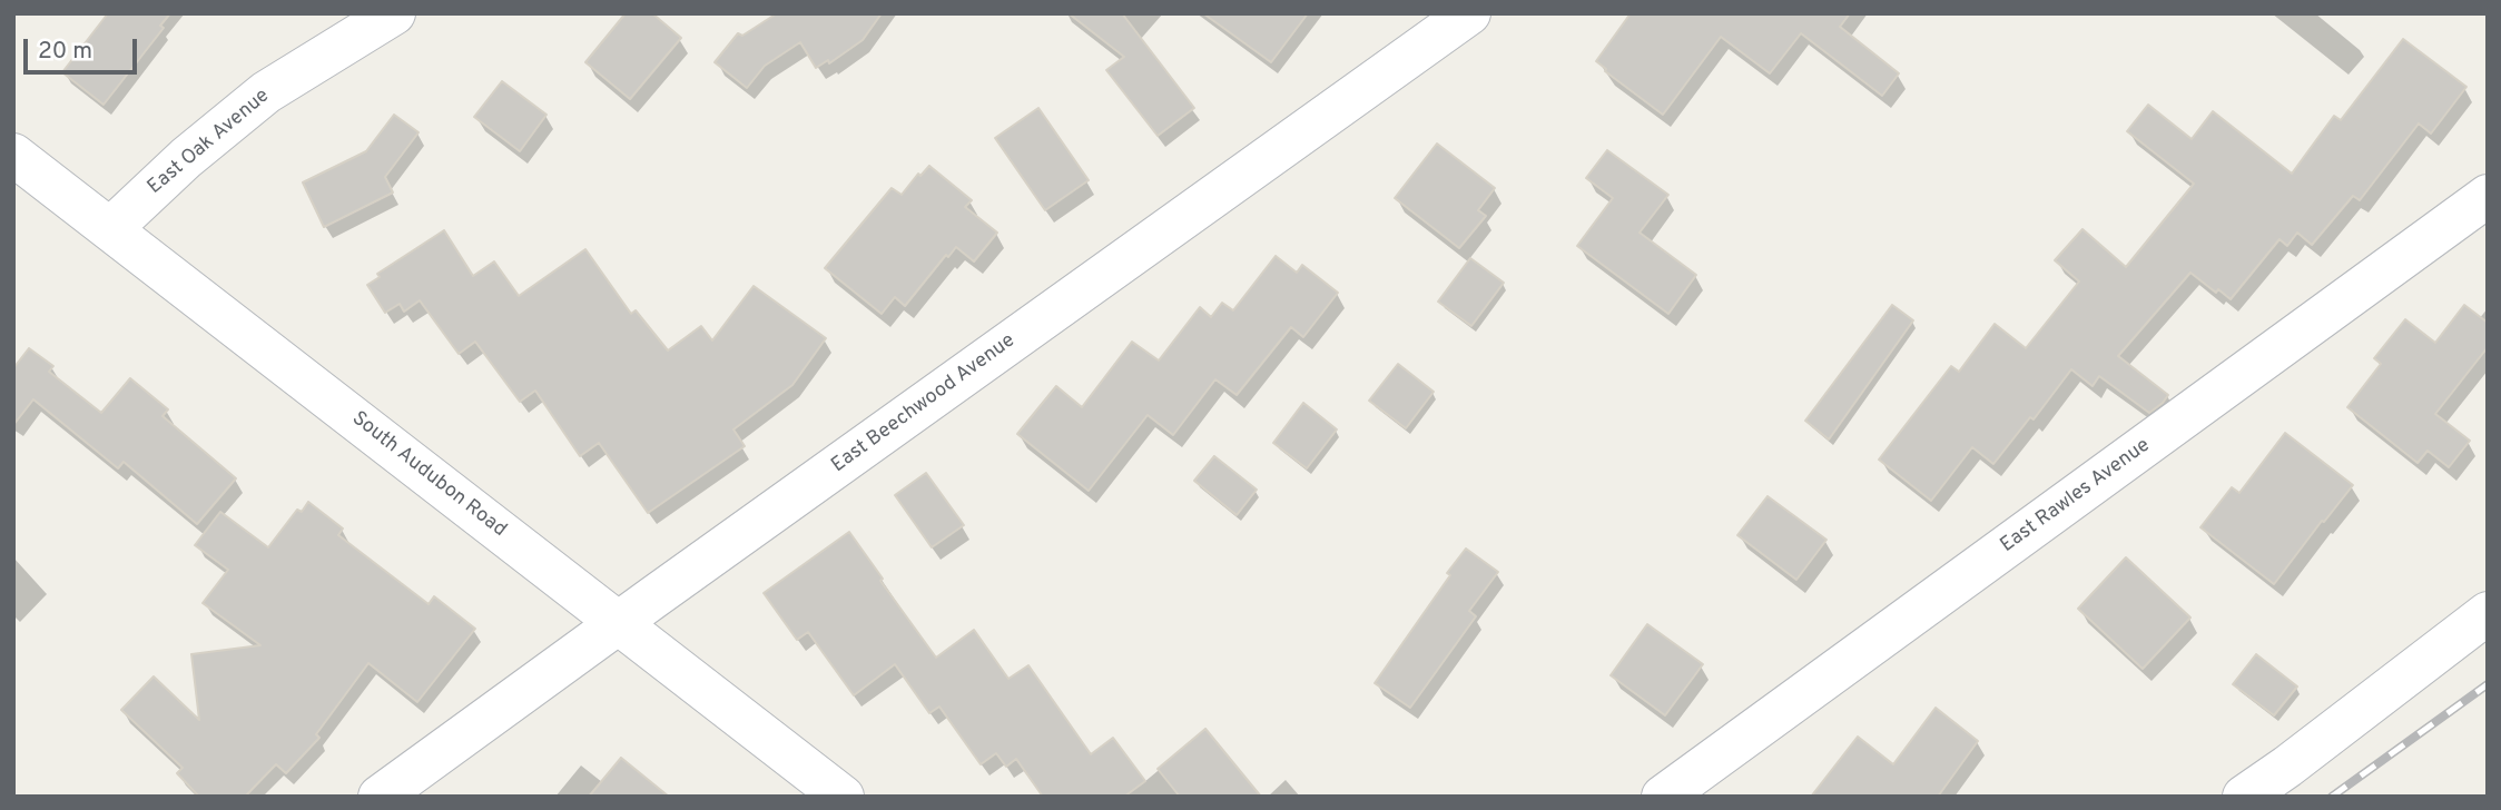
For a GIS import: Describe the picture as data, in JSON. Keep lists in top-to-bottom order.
{
  "streets": {
    "street": [
      "East Oak Avenue",
      "East Beechwood Avenue",
      "South Audubon Road",
      "East Rawles Avenue"
    ]
  },
  "crossings": [
    ["East Oak Avenue", "South Audubon Road"],
    ["East Beechwood Avenue", "South Audubon Road"]
  ],
  "scale_bar": "20 m"
}
